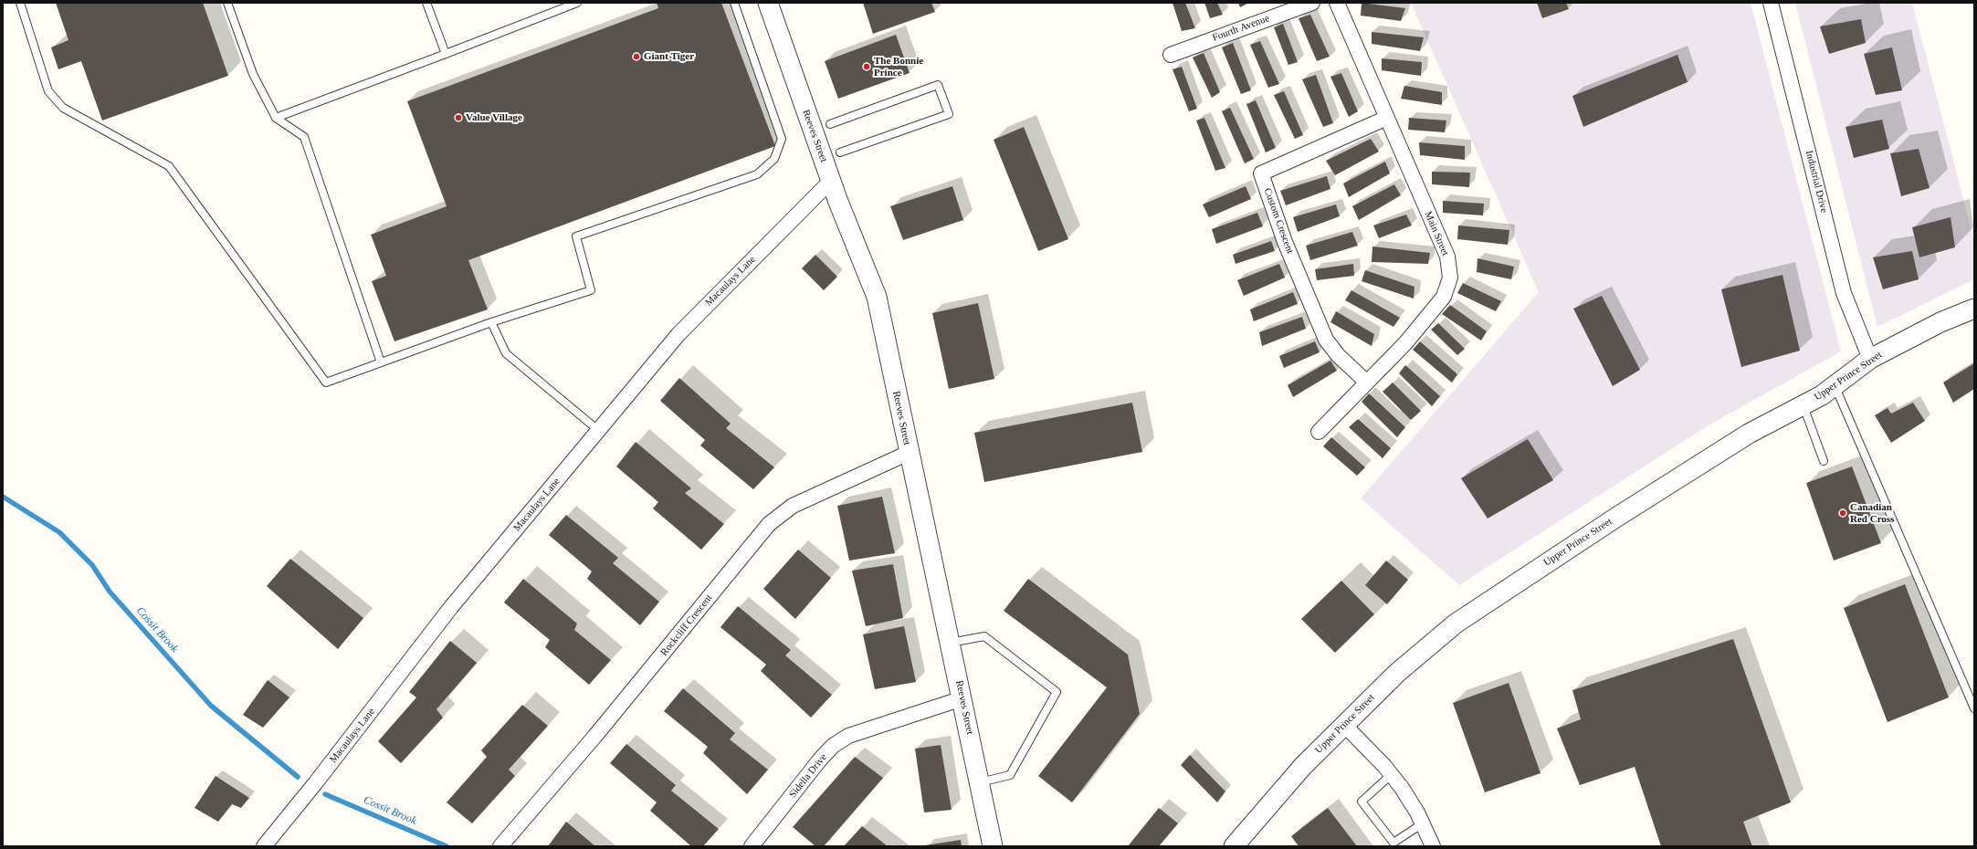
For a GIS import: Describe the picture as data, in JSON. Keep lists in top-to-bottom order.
{
  "streets": {
    "street": [
      "Fourth Avenue",
      "Reeves Street",
      "Industrial Drive",
      "Custom Crescent",
      "Main Street",
      "Macaulays Lane",
      "Upper Prince Street",
      "Rockcliff Crescent",
      "Sidella Drive"
    ]
  },
  "crossings": [
    ["Reeves Street", "Macaulays Lane"],
    ["Reeves Street", "Rockcliff Crescent"],
    ["Reeves Street", "Sidella Drive"],
    ["Industrial Drive", "Upper Prince Street"],
    ["Custom Crescent", "Main Street"]
  ],
  "water": ["Cossit Brook"],
  "places": [
    "Giant Tiger",
    "The Bonnie Prince",
    "Value Village",
    "Canadian Red Cross"
  ]
}
